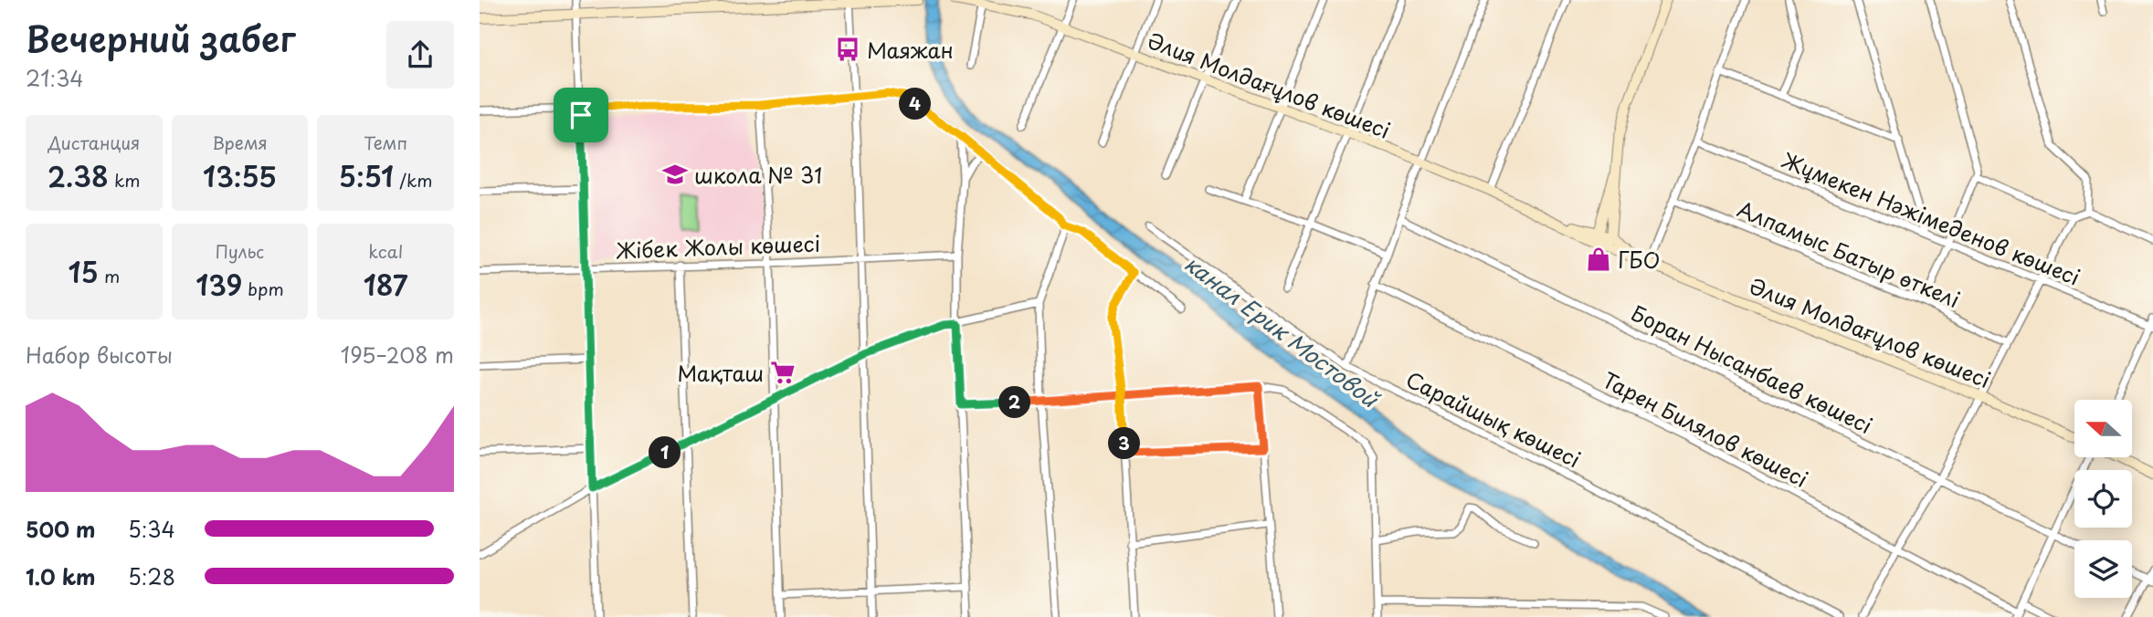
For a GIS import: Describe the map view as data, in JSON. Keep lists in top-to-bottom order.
{
  "streets": {
    "main road": ["Әлия Молдағұлов көшесі"],
    "street": [
      "Жұмекен Нәжімеденов көшесі",
      "Жібек Жолы көшесі",
      "Алпамыс Батыр өткелі",
      "Боран Нысанбаев көшесі",
      "Сарайшық көшесі",
      "Тарен Билялов көшесі"
    ]
  },
  "water": ["канал Ерик Мостовой"],
  "places": {
    "bus stop": ["Маяжан"],
    "school or university": ["школа № 31"],
    "shop": ["ГБО"],
    "supermarket": ["Мақташ"]
  },
  "north": "left",
  "page": {
    "heading": ["Вечерний забег", "21:34"],
    "pins": [
      "4",
      "2",
      "3",
      "1"
    ],
    "stats": [
      ["Дистанция", "2.38 km"],
      ["Время", "13:55"],
      ["Темп", "5:51 /km"],
      ["15 m"],
      ["Пульс", "139 bpm"],
      ["kcal", "187"]
    ],
    "chart": ["Набор высоты", "195–208 m"],
    "list": [
      {
        "name": "500 m",
        "note": "5:34"
      },
      {
        "name": "1.0 km",
        "note": "5:28"
      }
    ]
  }
}
